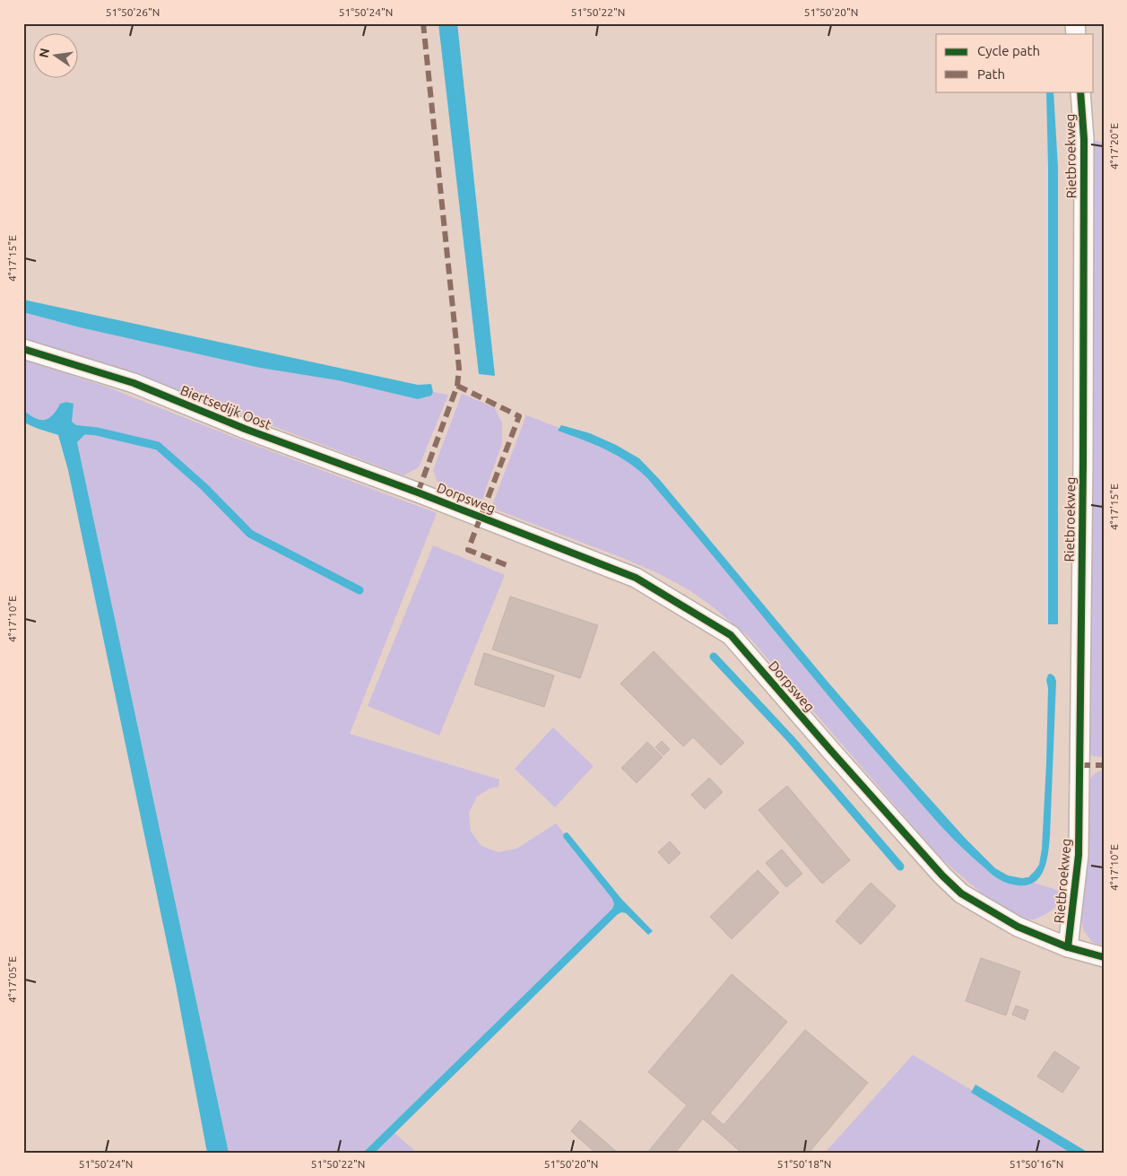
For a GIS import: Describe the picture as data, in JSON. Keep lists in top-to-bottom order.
{
  "streets": {
    "street": ["Rietbroekweg", "Biertsedijk Oost", "Dorpsweg"]
  },
  "crossings": [
    ["Rietbroekweg", "Dorpsweg"],
    ["Biertsedijk Oost", "Dorpsweg"]
  ],
  "legend": ["Cycle path", "Path"],
  "north": "left",
  "coordinates": [
    "51°50'26\"N",
    "51°50'24\"N",
    "51°50'22\"N",
    "51°50'20\"N",
    "4°17'20\"E",
    "4°17'15\"E",
    "4°17'10\"E",
    "4°17'05\"E",
    "51°50'18\"N",
    "51°50'16\"N"
  ]
}
